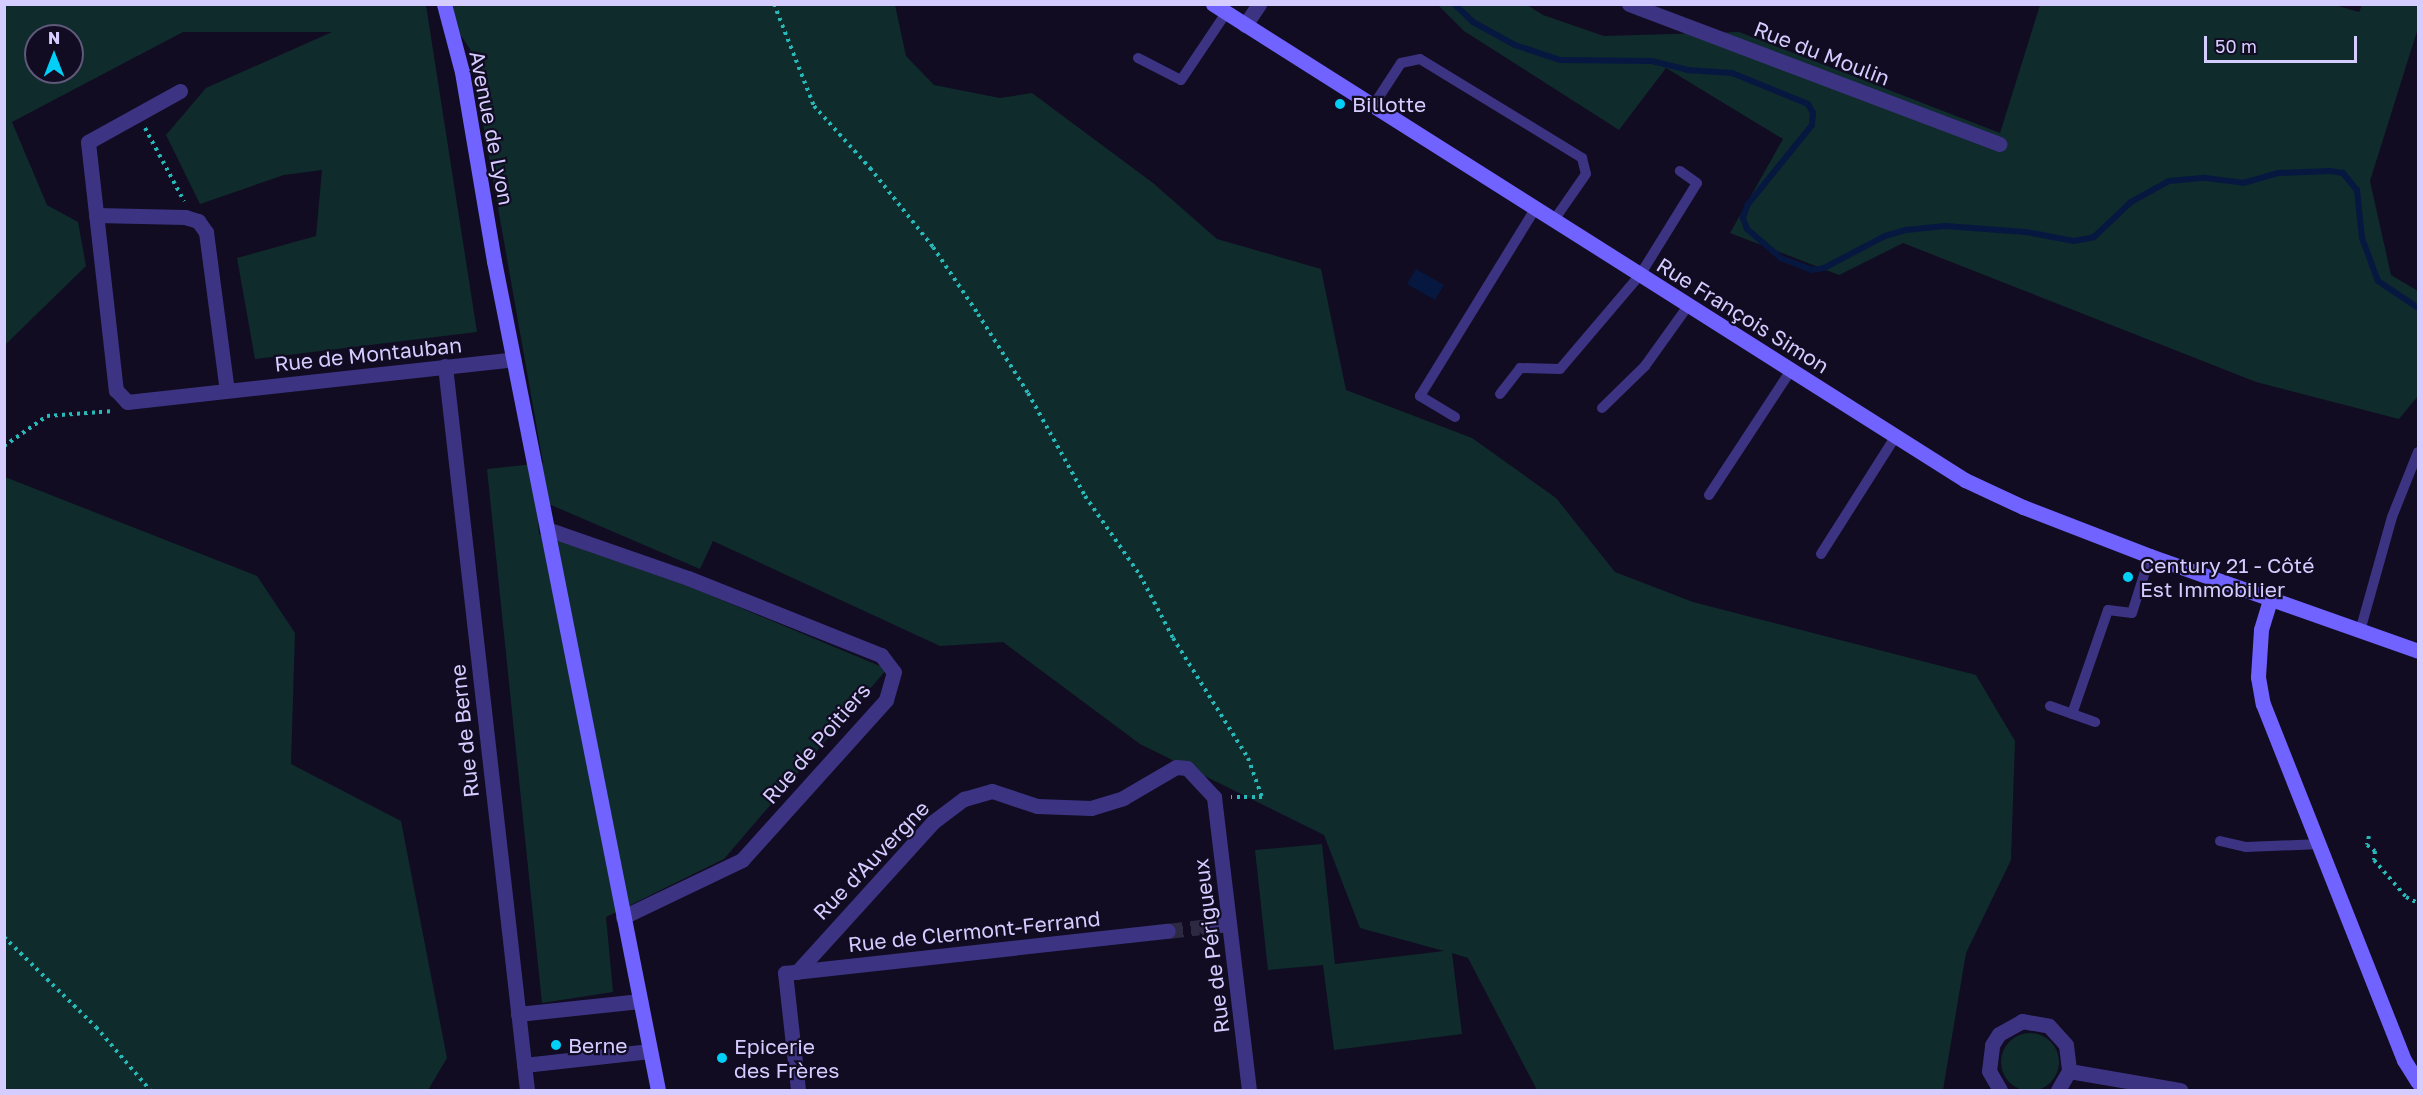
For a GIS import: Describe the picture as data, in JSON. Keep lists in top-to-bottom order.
{
  "streets": {
    "street": [
      "Rue du Moulin",
      "Avenue de Lyon",
      "Rue François Simon",
      "Rue de Montauban",
      "Rue de Berne",
      "Rue de Poitiers",
      "Rue d'Auvergne",
      "Rue de Clermont-Ferrand",
      "Rue de Périgueux"
    ]
  },
  "crossings": [
    ["Avenue de Lyon", "Rue de Montauban"],
    ["Avenue de Lyon", "Rue de Poitiers"],
    ["Rue de Montauban", "Rue de Berne"],
    ["Rue d'Auvergne", "Rue de Clermont-Ferrand"],
    ["Rue d'Auvergne", "Rue de Périgueux"]
  ],
  "places": [
    "Billotte",
    "Century 21 - Côté Est Immobilier",
    "Berne",
    "Epicerie des Frères"
  ],
  "scale_bar": "50 m",
  "north": "top"
}
